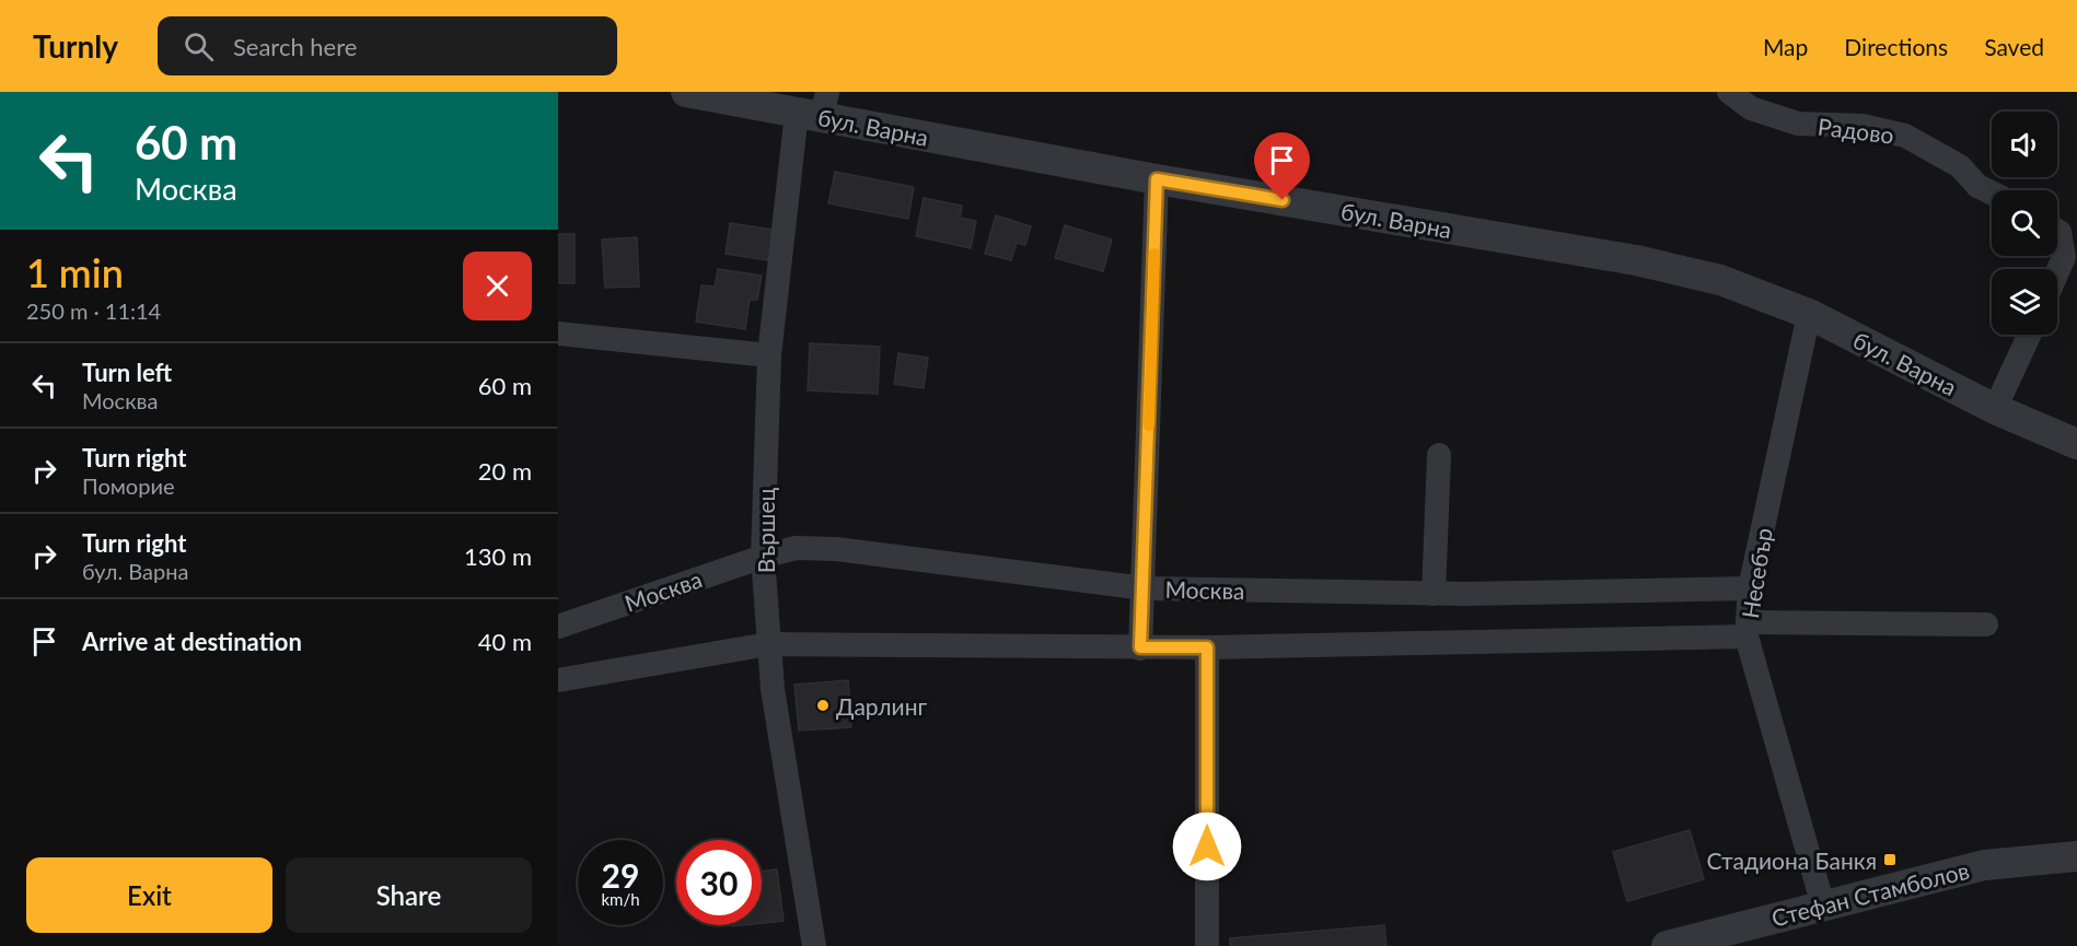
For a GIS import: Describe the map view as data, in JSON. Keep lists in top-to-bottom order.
{
  "streets": {
    "street": [
      "бул. Варна",
      "Радово",
      "Вършец",
      "Несебър",
      "Москва",
      "Стефан Стамболов"
    ]
  },
  "crossings": [
    ["бул. Варна", "Вършец"],
    ["бул. Варна", "Несебър"],
    ["Вършец", "Москва"],
    ["Несебър", "Москва"],
    ["Несебър", "Стефан Стамболов"]
  ],
  "places": {
    "other": ["Дарлинг"],
    "transit": ["Стадиона Банкя"]
  },
  "page": {
    "header": "Turnly",
    "search": "Search here",
    "nav": ["Map", "Directions", "Saved"],
    "turn": ["60 m", "Москва"],
    "heading": ["1 min", "250 m · 11:14"],
    "list": [
      {
        "name": "Turn left",
        "note": "Москва",
        "value": "60 m"
      },
      {
        "name": "Turn right",
        "note": "Поморие",
        "value": "20 m"
      },
      {
        "name": "Turn right",
        "note": "бул. Варна",
        "value": "130 m"
      },
      {
        "name": "Arrive at destination",
        "value": "40 m"
      }
    ],
    "speed": "29 km/h",
    "limit": "30",
    "buttons": ["Exit", "Share"]
  }
}
